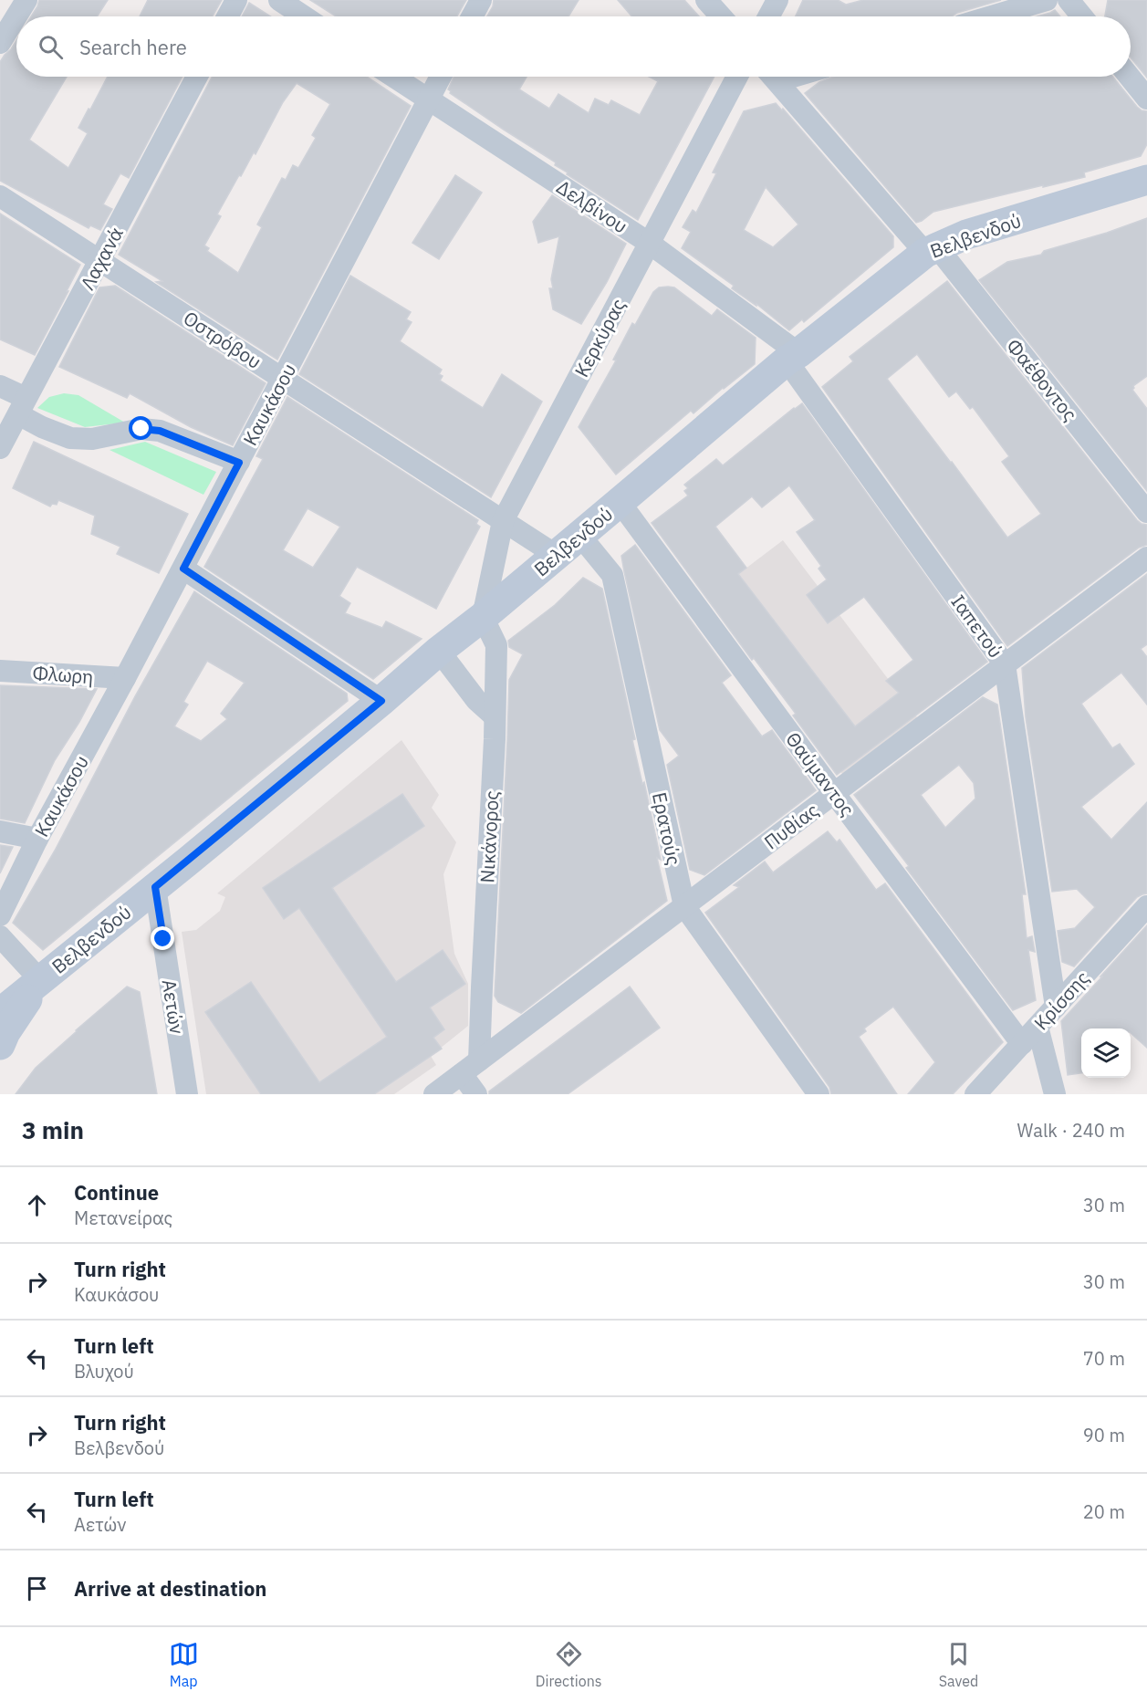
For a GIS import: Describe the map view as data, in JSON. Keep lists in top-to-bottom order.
{
  "streets": {
    "street": [
      "Δελβίνου",
      "Βελβενδού",
      "Λαχανά",
      "Κερκύρας",
      "Οστρόβου",
      "Φαέθοντος",
      "Καυκάσου",
      "Ιαπετού",
      "Φλωρη",
      "Θαύμαντος",
      "Πυθίας",
      "Ερατούς",
      "Νικάνορος",
      "Κρίσσης",
      "Αετών"
    ]
  },
  "crossings": [
    ["Δελβίνου", "Βελβενδού"],
    ["Δελβίνου", "Κερκύρας"],
    ["Δελβίνου", "Καυκάσου"],
    ["Δελβίνου", "Ιαπετού"],
    ["Βελβενδού", "Κερκύρας"],
    ["Βελβενδού", "Οστρόβου"],
    ["Βελβενδού", "Φαέθοντος"],
    ["Βελβενδού", "Ιαπετού"],
    ["Βελβενδού", "Θαύμαντος"],
    ["Βελβενδού", "Ερατούς"],
    ["Βελβενδού", "Νικάνορος"],
    ["Βελβενδού", "Αετών"],
    ["Λαχανά", "Οστρόβου"],
    ["Κερκύρας", "Οστρόβου"],
    ["Κερκύρας", "Νικάνορος"],
    ["Οστρόβου", "Καυκάσου"],
    ["Καυκάσου", "Φλωρη"],
    ["Ιαπετού", "Πυθίας"],
    ["Ιαπετού", "Κρίσσης"],
    ["Θαύμαντος", "Πυθίας"],
    ["Θαύμαντος", "Κρίσσης"],
    ["Πυθίας", "Ερατούς"],
    ["Πυθίας", "Νικάνορος"]
  ],
  "page": {
    "search": "Search here",
    "heading": ["3 min", "Walk · 240 m"],
    "list": [
      ["Continue", "Μετανείρας", "30 m"],
      ["Turn right", "Καυκάσου", "30 m"],
      ["Turn left", "Βλυχού", "70 m"],
      ["Turn right", "Βελβενδού", "90 m"],
      ["Turn left", "Αετών", "20 m"],
      "Arrive at destination"
    ],
    "nav": ["Map", "Directions", "Saved"]
  }
}
